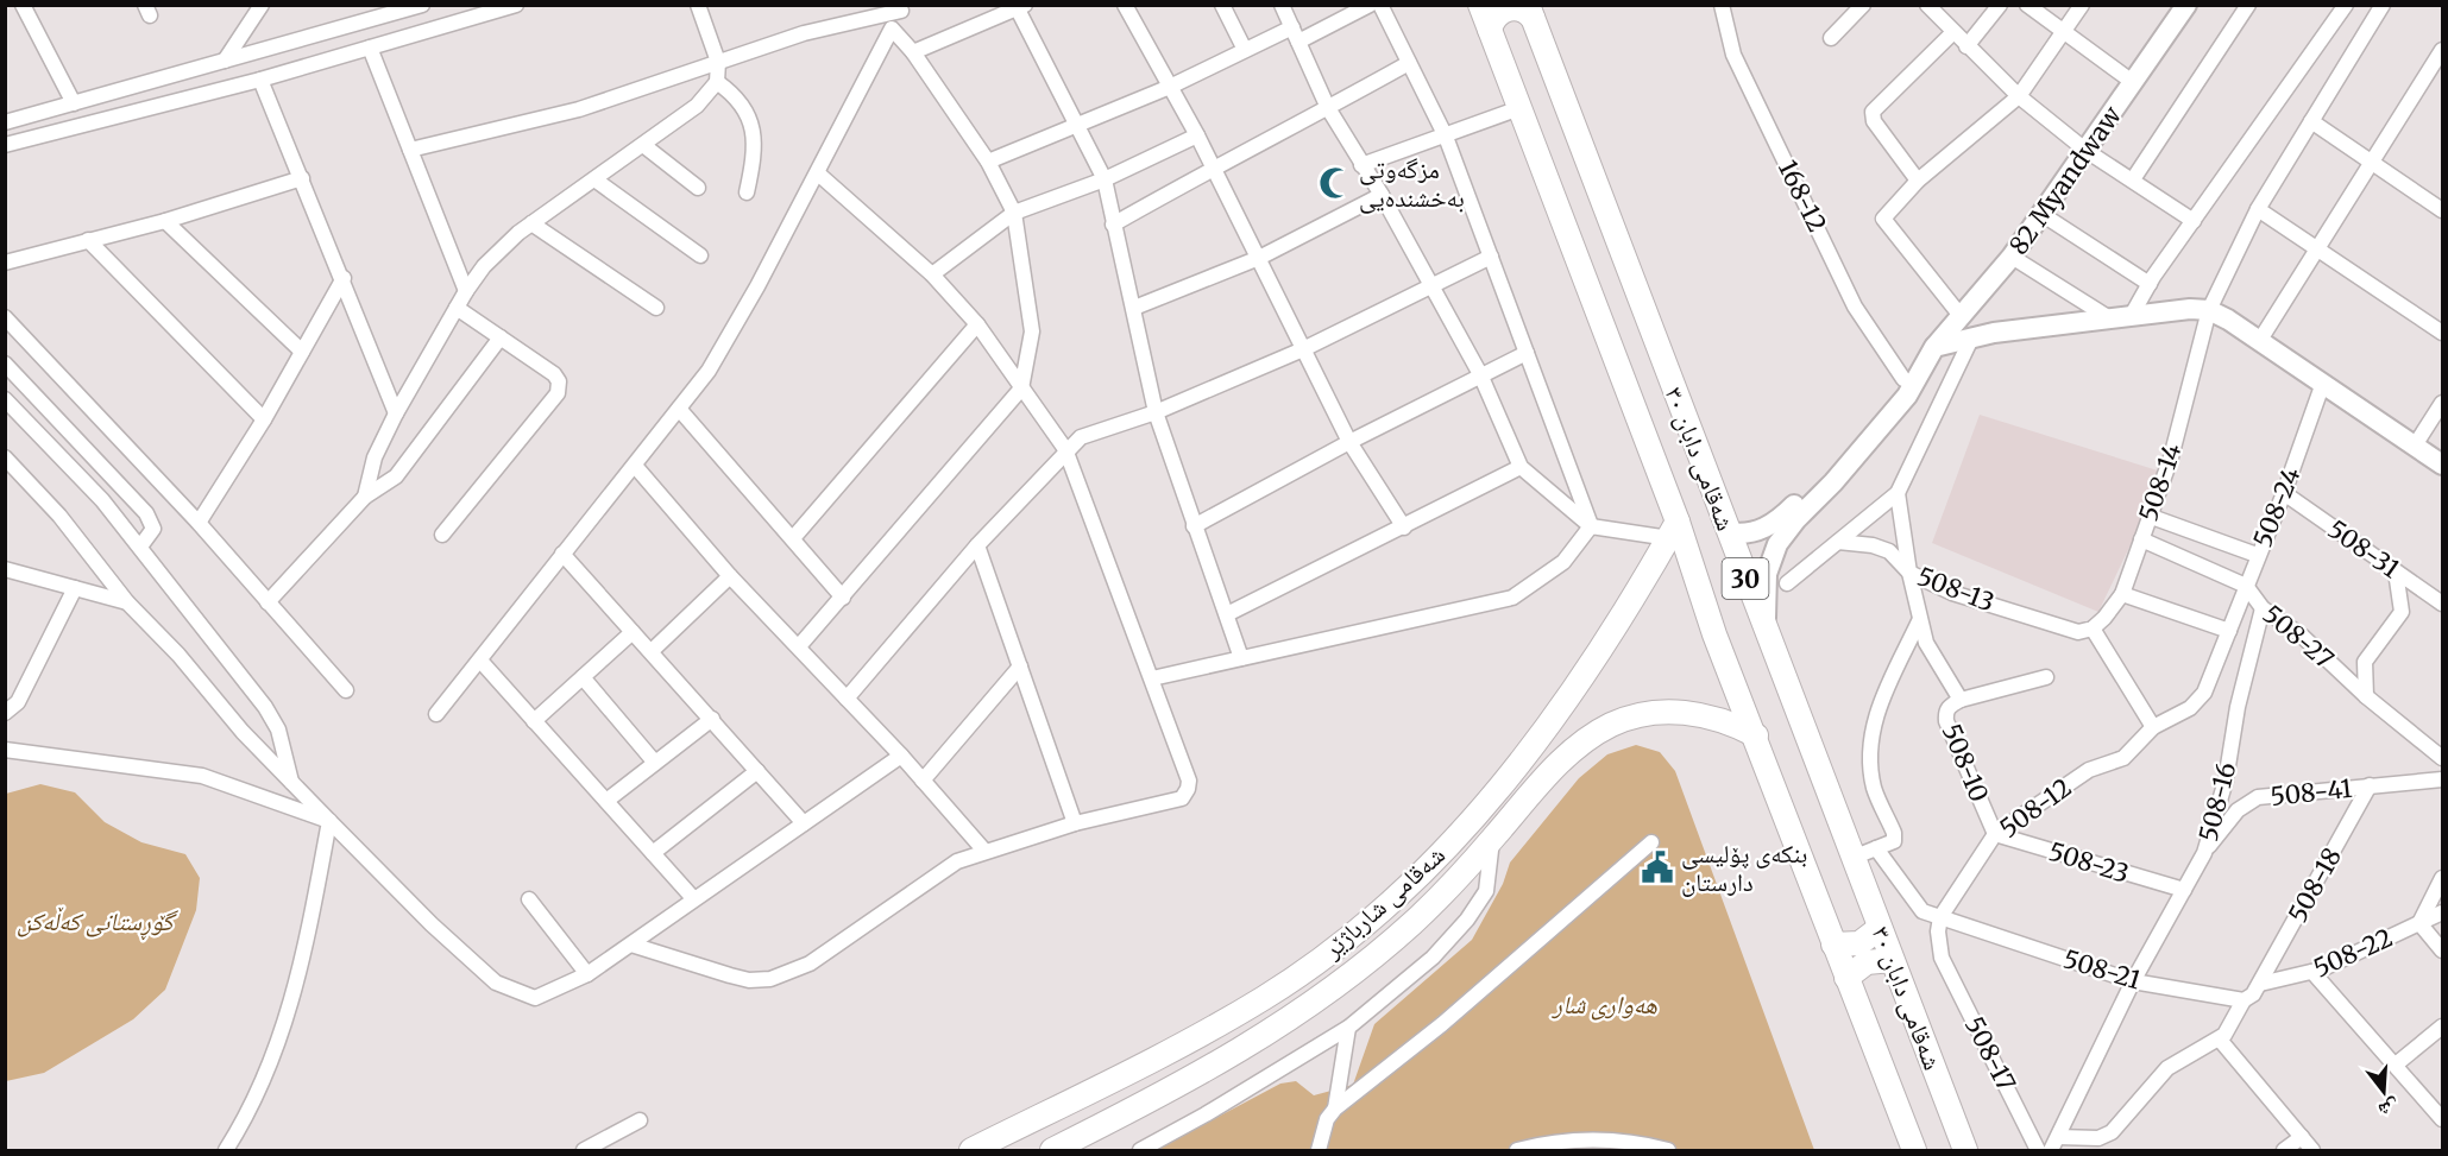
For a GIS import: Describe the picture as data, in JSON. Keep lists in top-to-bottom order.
{
  "streets": {
    "main road": ["شەقامی دابان ٣٠", "30", "شەقامی شارباژێر"],
    "street": [
      "82 Myandwaw",
      "168-12",
      "508-14",
      "508-24",
      "508-31",
      "508-13",
      "508-27",
      "508-10",
      "508-41",
      "508-16",
      "508-12",
      "508-23",
      "508-18",
      "508-22",
      "508-21",
      "508-17"
    ]
  },
  "crossings": [
    ["شەقامی دابان ٣٠", "شەقامی شارباژێر"],
    ["508-14", "508-13"],
    ["508-14", "508-27"],
    ["508-24", "508-31"],
    ["508-24", "508-27"],
    ["508-24", "508-12"],
    ["508-27", "508-16"],
    ["508-27", "508-12"],
    ["508-10", "508-12"],
    ["508-10", "508-23"],
    ["508-41", "508-16"],
    ["508-41", "508-18"],
    ["508-16", "508-23"],
    ["508-16", "508-21"],
    ["508-12", "508-23"],
    ["508-12", "508-21"],
    ["508-12", "508-17"],
    ["508-18", "508-22"],
    ["508-21", "508-17"]
  ],
  "parks": ["گۆڕستانی کەڵەکن", "هەواری شار"],
  "places": {
    "mosque": ["مزگەوتی بەخشندەیی"],
    "public building": ["بنکەی پۆلیسی دارستان"]
  },
  "north": "bottom"
}
